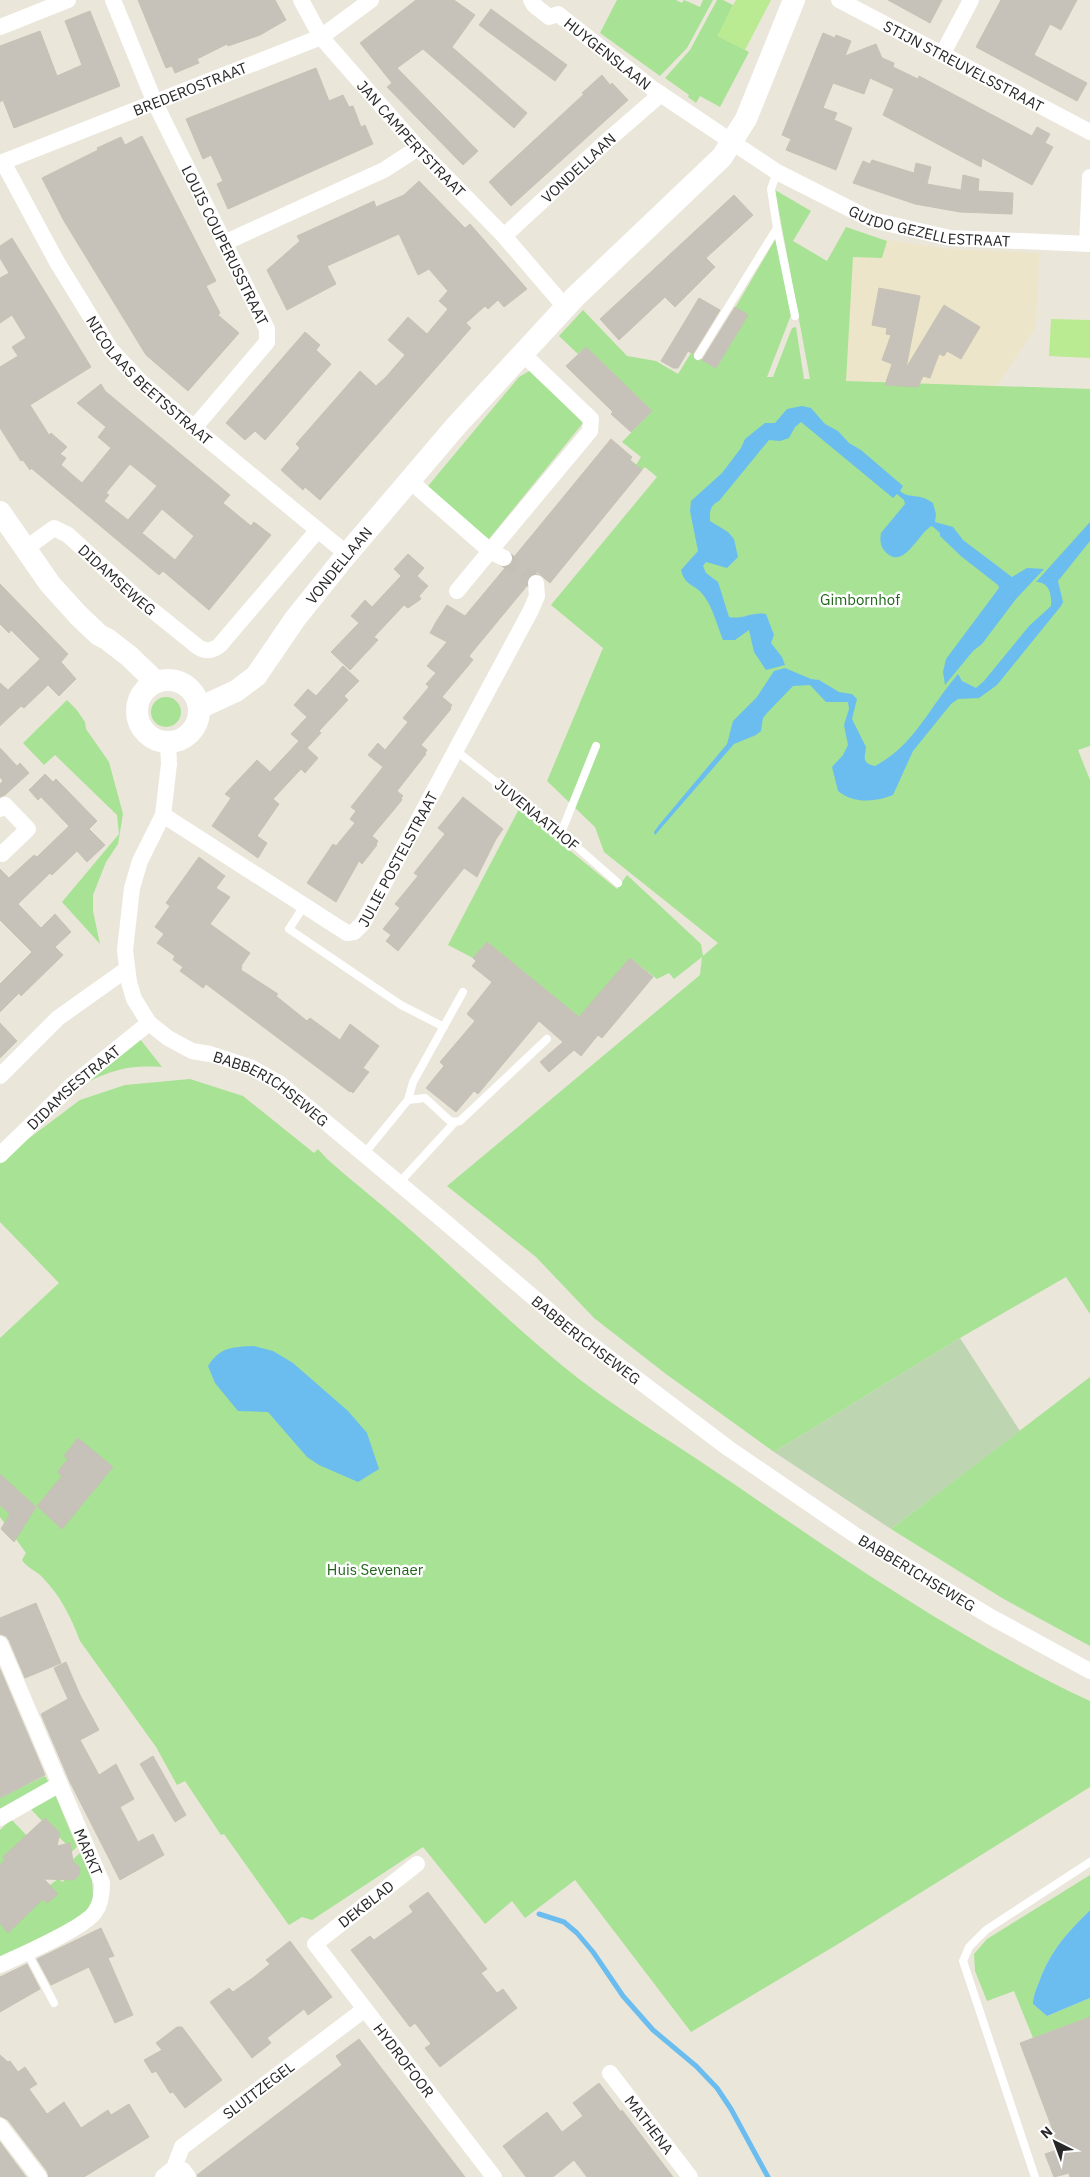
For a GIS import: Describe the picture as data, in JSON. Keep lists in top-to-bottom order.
{
  "streets": {
    "street": [
      "HUYGENSLAAN",
      "STIJN STREUVELSSTRAAT",
      "BREDEROSTRAAT",
      "JAN CAMPERTSTRAAT",
      "VONDELLAAN",
      "GUIDO GEZELLESTRAAT",
      "LOUIS COUPERUSSTRAAT",
      "NICOLAAS BEETSSTRAAT",
      "DIDAMSEWEG",
      "JULIE POSTELSTRAAT",
      "DIDAMSESTRAAT",
      "BABBERICHSEWEG",
      "MARKT",
      "DEKBLAD",
      "HYDROFOOR",
      "SLUITZEGEL",
      "MATHENA"
    ],
    "lane": ["JUVENAATHOF"]
  },
  "crossings": [
    ["HUYGENSLAAN", "VONDELLAAN"],
    ["BREDEROSTRAAT", "JAN CAMPERTSTRAAT"],
    ["BREDEROSTRAAT", "LOUIS COUPERUSSTRAAT"],
    ["BREDEROSTRAAT", "NICOLAAS BEETSSTRAAT"],
    ["JAN CAMPERTSTRAAT", "VONDELLAAN"],
    ["VONDELLAAN", "GUIDO GEZELLESTRAAT"],
    ["VONDELLAAN", "NICOLAAS BEETSSTRAAT"],
    ["LOUIS COUPERUSSTRAAT", "NICOLAAS BEETSSTRAAT"],
    ["NICOLAAS BEETSSTRAAT", "DIDAMSEWEG"],
    ["JUVENAATHOF", "JULIE POSTELSTRAAT"],
    ["DIDAMSESTRAAT", "BABBERICHSEWEG"],
    ["DEKBLAD", "HYDROFOOR"],
    ["HYDROFOOR", "SLUITZEGEL"]
  ],
  "parks": ["Gimbornhof", "Huis Sevenaer"],
  "north": "top left"
}
